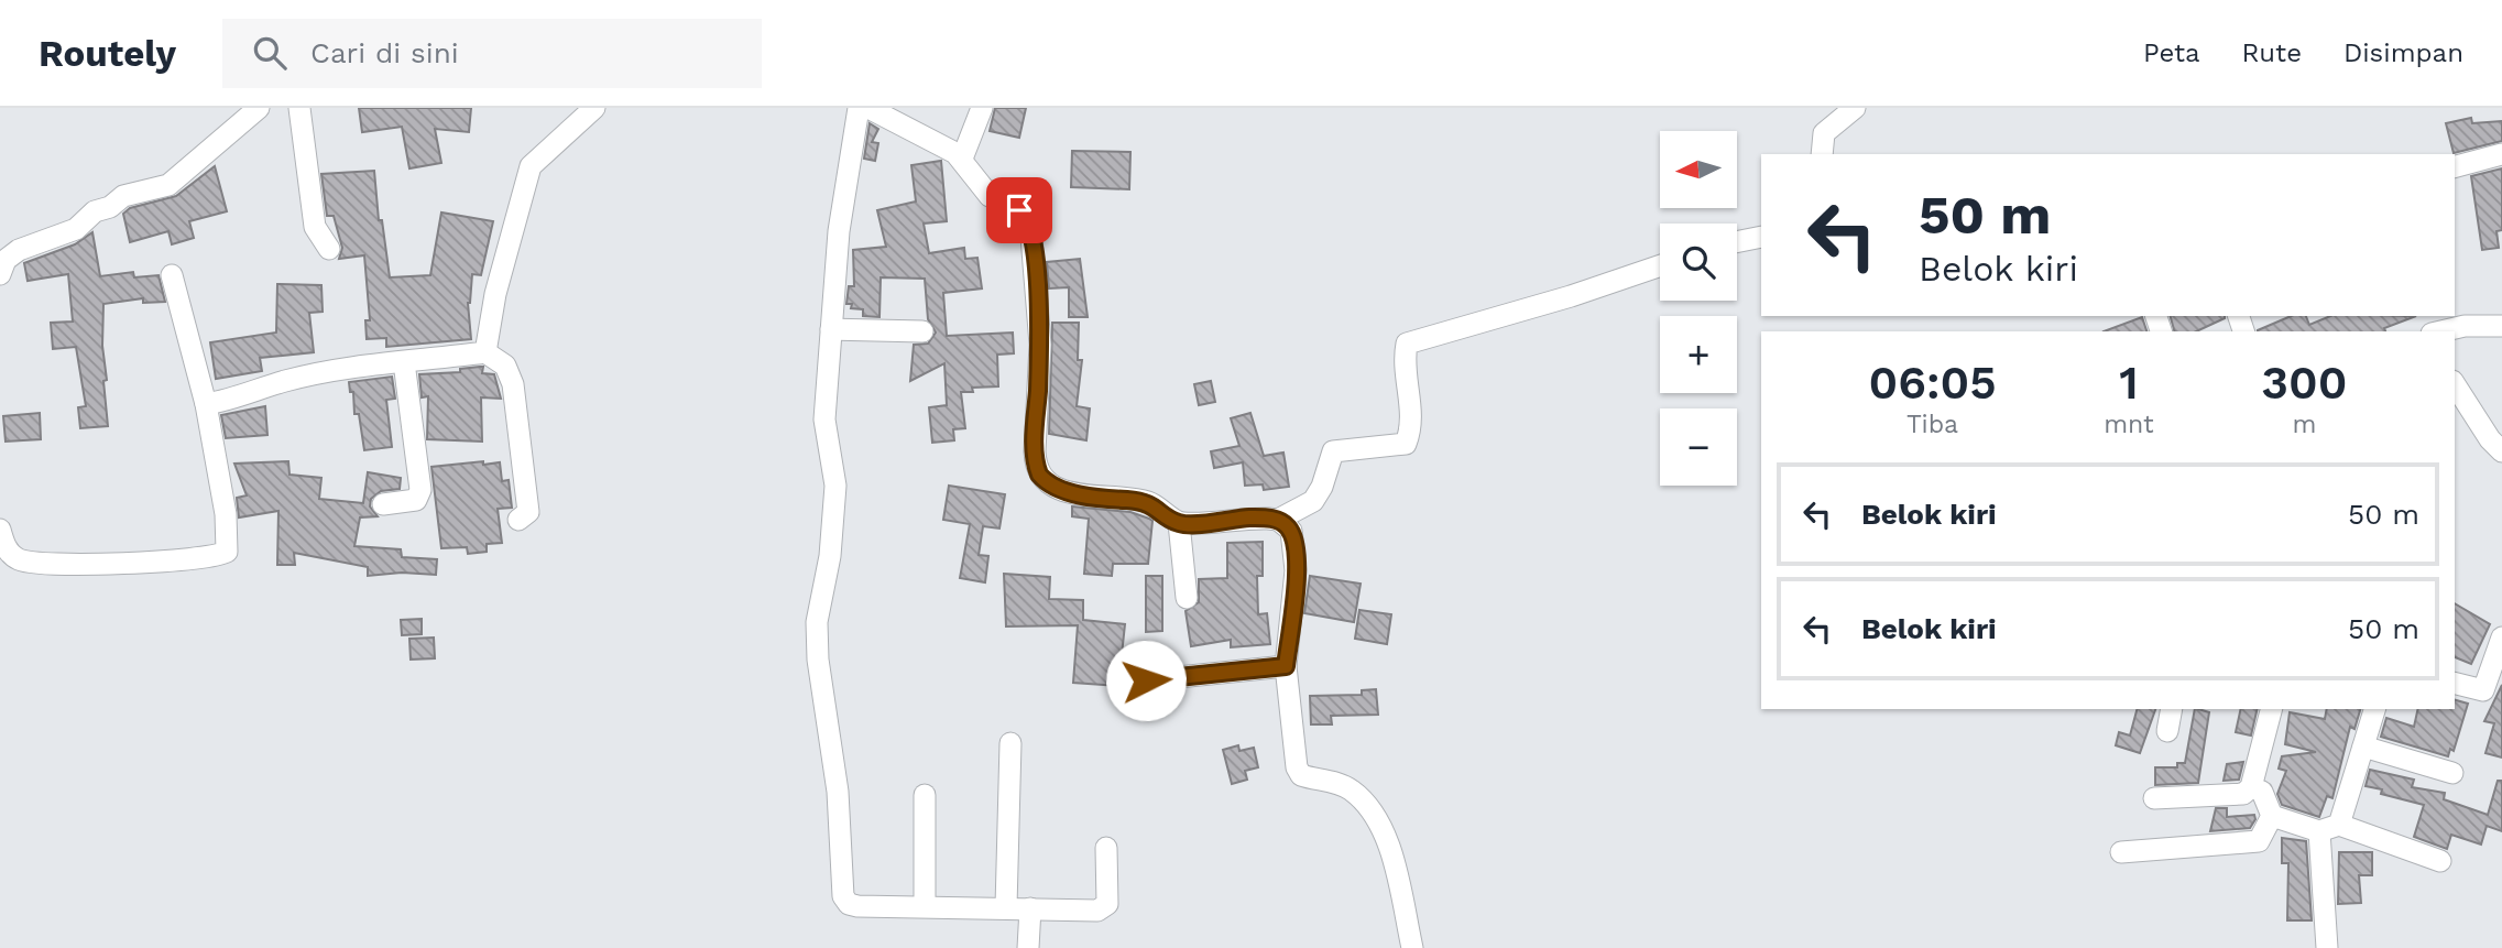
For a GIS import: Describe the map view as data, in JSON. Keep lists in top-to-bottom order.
{
  "north": "left",
  "page": {
    "header": "Routely",
    "search": "Cari di sini",
    "nav": ["Peta", "Rute", "Disimpan"],
    "map_buttons": ["+", "−"],
    "turn": ["50 m", "Belok kiri"],
    "eta": [
      "06:05",
      "Tiba",
      "1",
      "mnt",
      "300",
      "m"
    ],
    "list": [
      {
        "name": "Belok kiri",
        "value": "50 m"
      },
      {
        "name": "Belok kiri",
        "value": "50 m"
      }
    ]
  }
}
